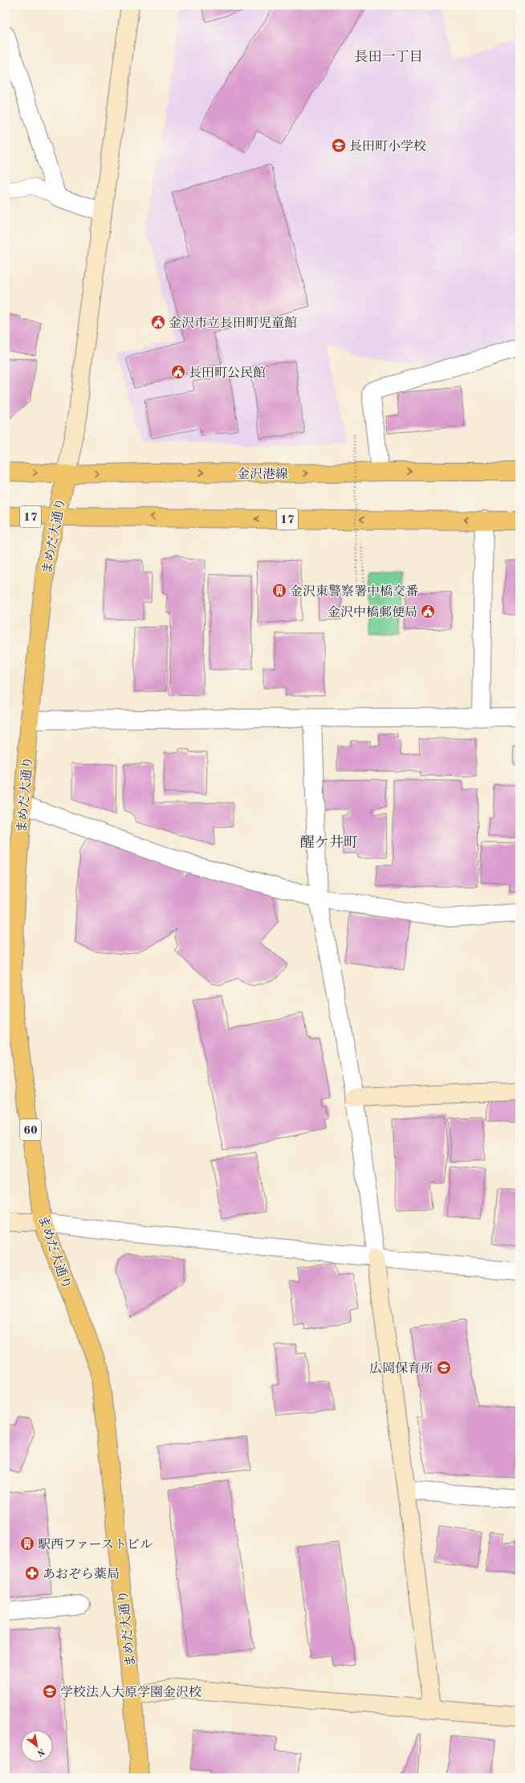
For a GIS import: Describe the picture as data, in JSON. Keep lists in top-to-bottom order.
{
  "streets": {
    "main road": [
      "金沢港線",
      "17",
      "まめだ大通り",
      "60"
    ]
  },
  "crossings": [
    ["金沢港線", "まめだ大通り"],
    ["17", "まめだ大通り"]
  ],
  "districts": ["長田一丁目", "醒ケ井町"],
  "places": {
    "school or university": ["長田町小学校", "広岡保育所", "学校法人大原学園金沢校"],
    "public building": ["金沢市立長田町児童館", "長田町公民館", "金沢中橋郵便局"],
    "building": ["金沢東警察署中橋交番", "駅西ファーストビル"],
    "pharmacy": ["あおぞら薬局"]
  },
  "north": "bottom right"
}
